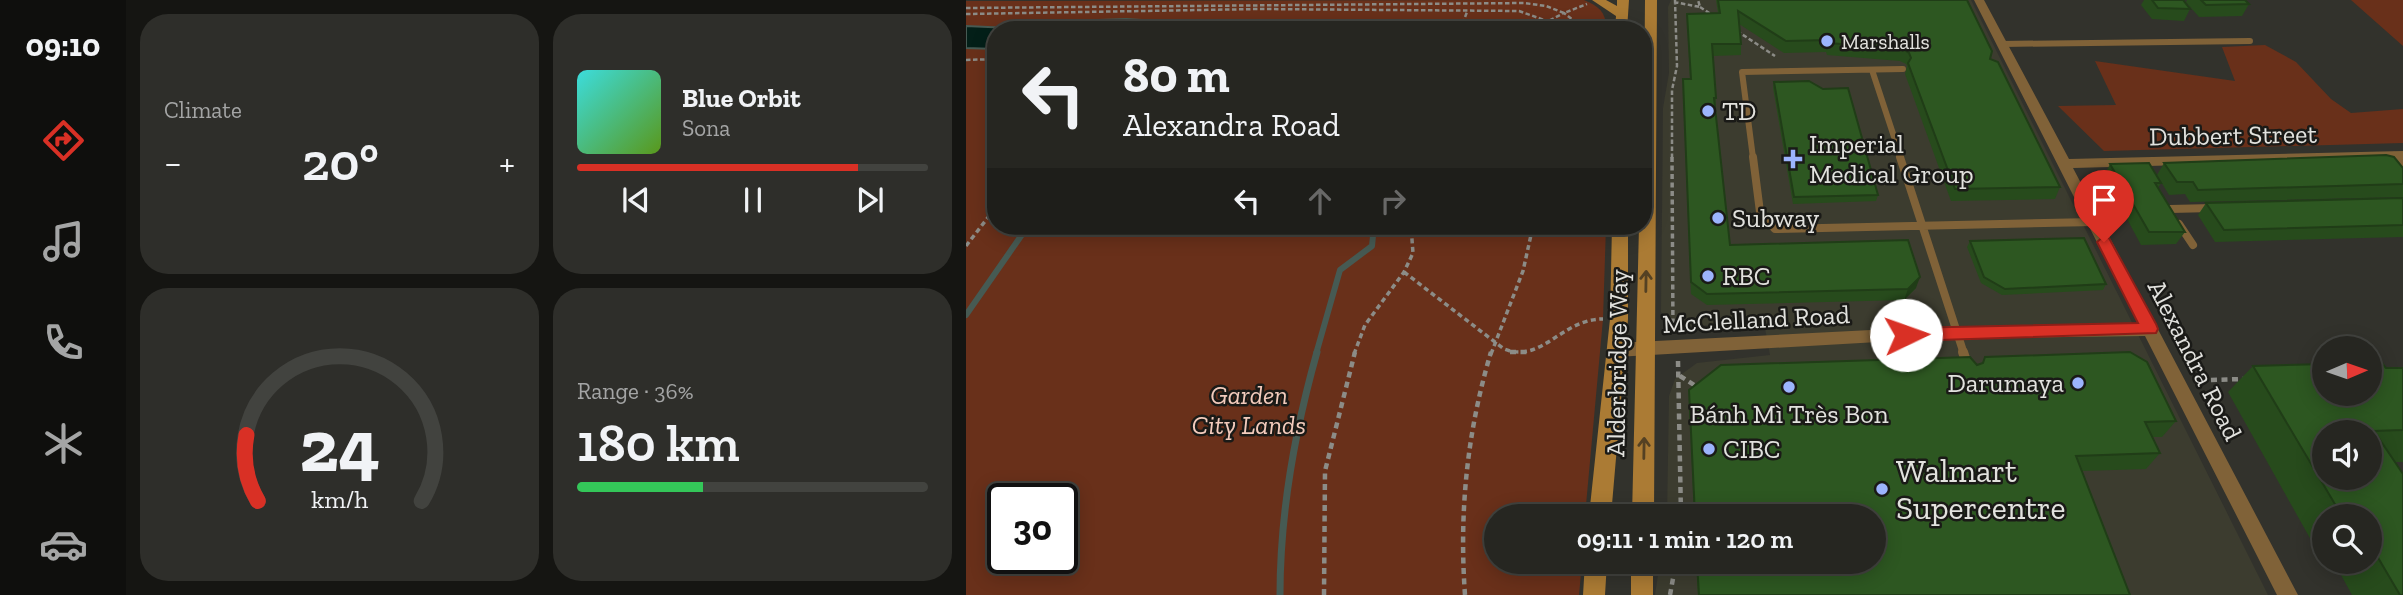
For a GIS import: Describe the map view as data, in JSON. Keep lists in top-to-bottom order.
{
  "streets": {
    "main road": ["Alderbridge Way"],
    "street": ["Dubbert Street", "McClelland Road", "Alexandra Road"]
  },
  "crossings": [
    ["Dubbert Street", "Alexandra Road"],
    ["McClelland Road", "Alexandra Road"],
    ["McClelland Road", "Alderbridge Way"]
  ],
  "parks": ["Garden City Lands"],
  "places": {
    "other": [
      "Marshalls",
      "TD",
      "Subway",
      "RBC",
      "Darumaya",
      "Bánh Mì Très Bon",
      "CIBC",
      "Walmart Supercentre"
    ],
    "health": ["Imperial Medical Group"]
  },
  "north": "right",
  "page": {
    "tabs": "09:10",
    "tile": [
      "Climate",
      ["Range · 36%", "180 km"]
    ],
    "turn": ["80 m", "Alexandra Road"],
    "song": ["Blue Orbit", "Sona"],
    "heat": ["−", "20°", "+"],
    "limit": "30",
    "trip": "09:11 · 1 min · 120 m",
    "gauge": ["24", "km/h"]
  }
}
